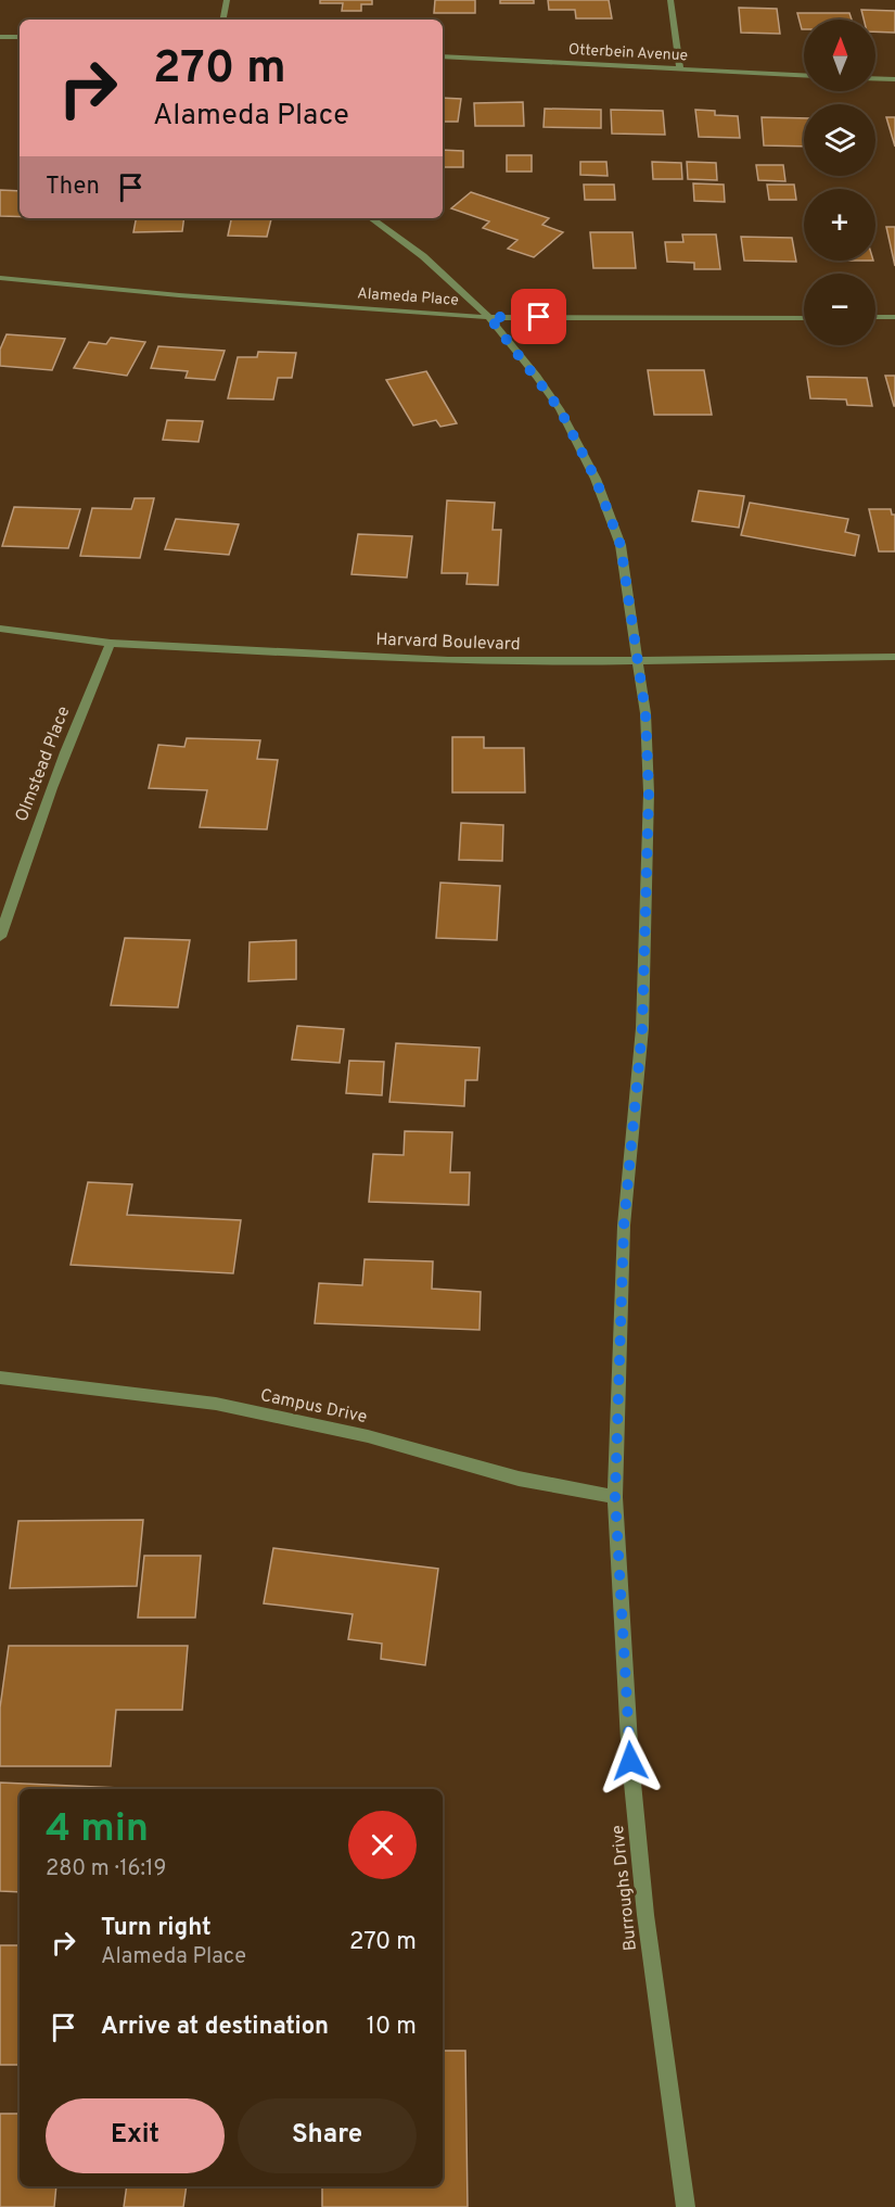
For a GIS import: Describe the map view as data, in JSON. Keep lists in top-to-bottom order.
{
  "streets": {
    "street": [
      "Otterbein Avenue",
      "Alameda Place",
      "Harvard Boulevard",
      "Olmstead Place",
      "Campus Drive",
      "Burroughs Drive"
    ]
  },
  "crossings": [
    ["Alameda Place", "Burroughs Drive"],
    ["Harvard Boulevard", "Olmstead Place"],
    ["Harvard Boulevard", "Burroughs Drive"],
    ["Campus Drive", "Burroughs Drive"]
  ],
  "north": "top",
  "page": {
    "map_buttons": ["+", "−"],
    "turn": ["270 m", "Alameda Place"],
    "then": "Then",
    "heading": ["4 min", "280 m · 16:19"],
    "list": [
      {
        "name": "Turn right",
        "note": "Alameda Place",
        "value": "270 m"
      },
      {
        "name": "Arrive at destination",
        "value": "10 m"
      }
    ],
    "buttons": ["Exit", "Share"]
  }
}
